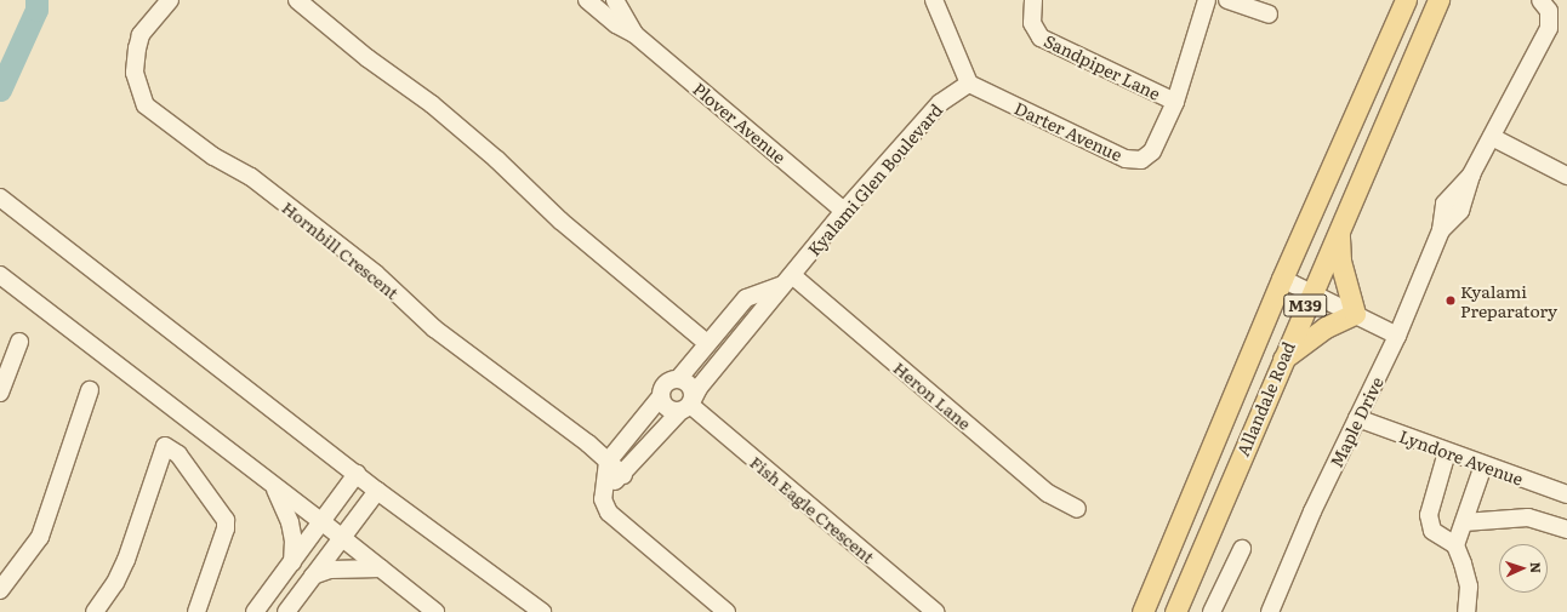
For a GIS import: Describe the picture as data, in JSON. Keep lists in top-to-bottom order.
{
  "streets": {
    "main road": ["M39", "Allandale Road"],
    "street": [
      "Sandpiper Lane",
      "Plover Avenue",
      "Darter Avenue",
      "Kyalami Glen Boulevard",
      "Hornbill Crescent",
      "Heron Lane",
      "Maple Drive",
      "Lyndore Avenue",
      "Fish Eagle Crescent"
    ]
  },
  "crossings": [
    ["Sandpiper Lane", "Darter Avenue"],
    ["Plover Avenue", "Kyalami Glen Boulevard"],
    ["Darter Avenue", "Kyalami Glen Boulevard"],
    ["Kyalami Glen Boulevard", "Hornbill Crescent"],
    ["Kyalami Glen Boulevard", "Heron Lane"],
    ["Kyalami Glen Boulevard", "Fish Eagle Crescent"],
    ["Maple Drive", "Lyndore Avenue"]
  ],
  "places": ["Kyalami Preparatory"],
  "north": "right"
}
